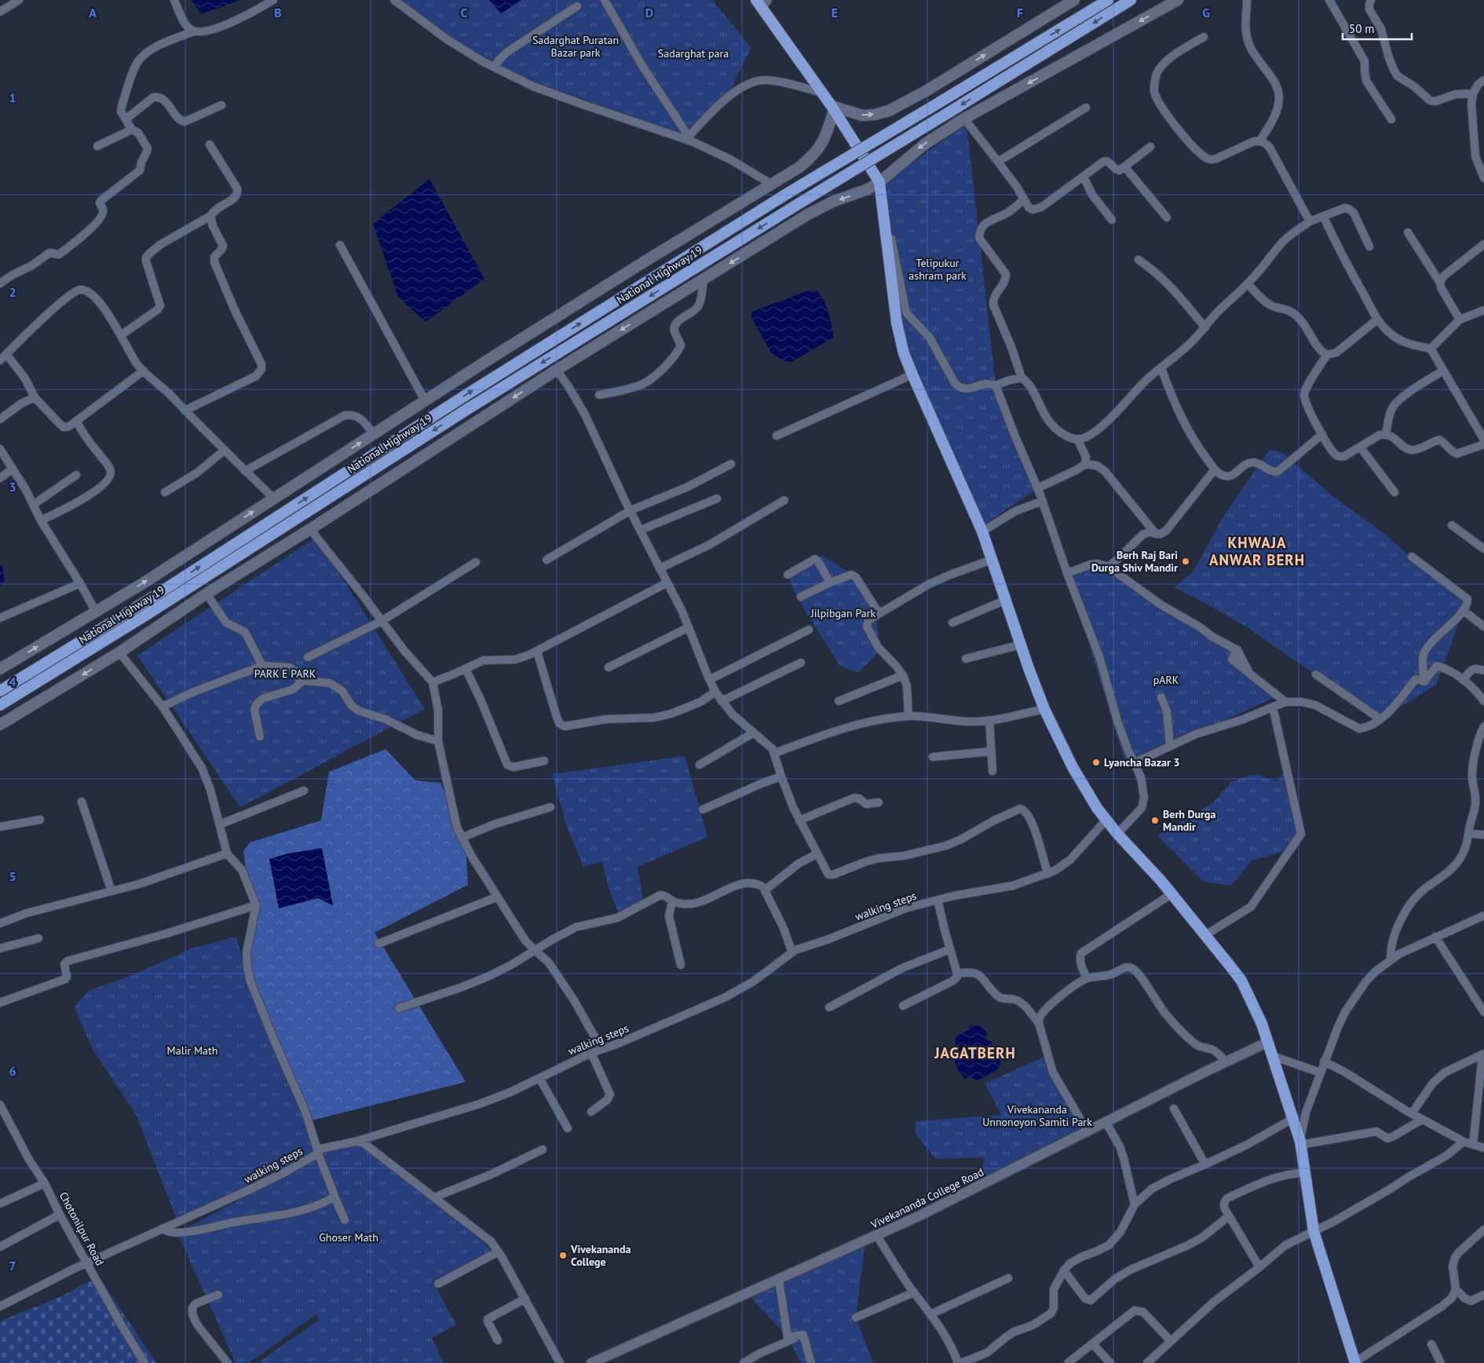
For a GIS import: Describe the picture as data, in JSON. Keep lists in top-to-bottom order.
{
  "streets": {
    "highway": ["National Highway 19"],
    "street": ["walking steps", "Vivekananda College Road", "Chotonilpur Road"]
  },
  "crossings": [
    ["walking steps", "Chotonilpur Road"]
  ],
  "districts": ["KHWAJA ANWAR BERH", "JAGATBERH"],
  "parks": [
    "Sadarghat Puratan Bazar park",
    "Sadarghat para",
    "Telipukur ashram park",
    "Jilpibgan Park",
    "PARK E PARK",
    "pARK",
    "Malir Math",
    "Vivekananda Unnonoyon Samiti Park",
    "Ghoser Math"
  ],
  "places": [
    "Berh Raj Bari Durga Shiv Mandir",
    "Lyancha Bazar 3",
    "Berh Durga Mandir",
    "Vivekananda College"
  ],
  "scale_bar": "50 m",
  "grid": {
    "columns": [
      "A",
      "B",
      "C",
      "D",
      "E",
      "F",
      "G"
    ],
    "rows": [
      "1",
      "2",
      "3",
      "4",
      "5",
      "6",
      "7"
    ]
  }
}
